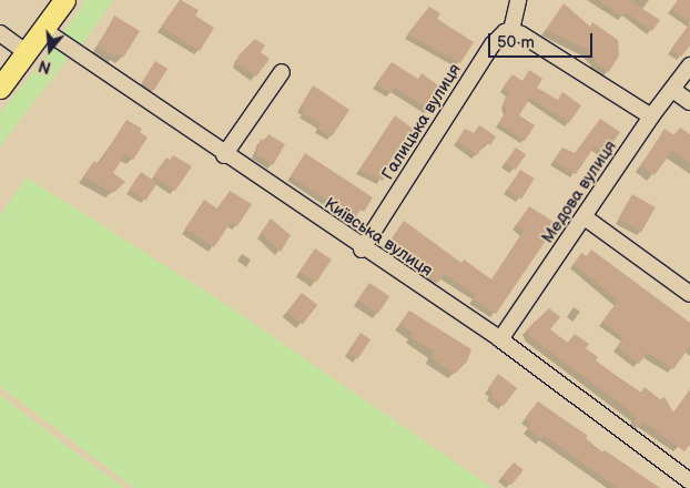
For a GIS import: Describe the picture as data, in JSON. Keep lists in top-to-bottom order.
{
  "streets": {
    "street": ["Галицька вулиця", "Медова вулиця", "Київська вулиця"]
  },
  "crossings": [
    ["Галицька вулиця", "Київська вулиця"],
    ["Медова вулиця", "Київська вулиця"]
  ],
  "scale_bar": "50 m",
  "north": "bottom"
}
